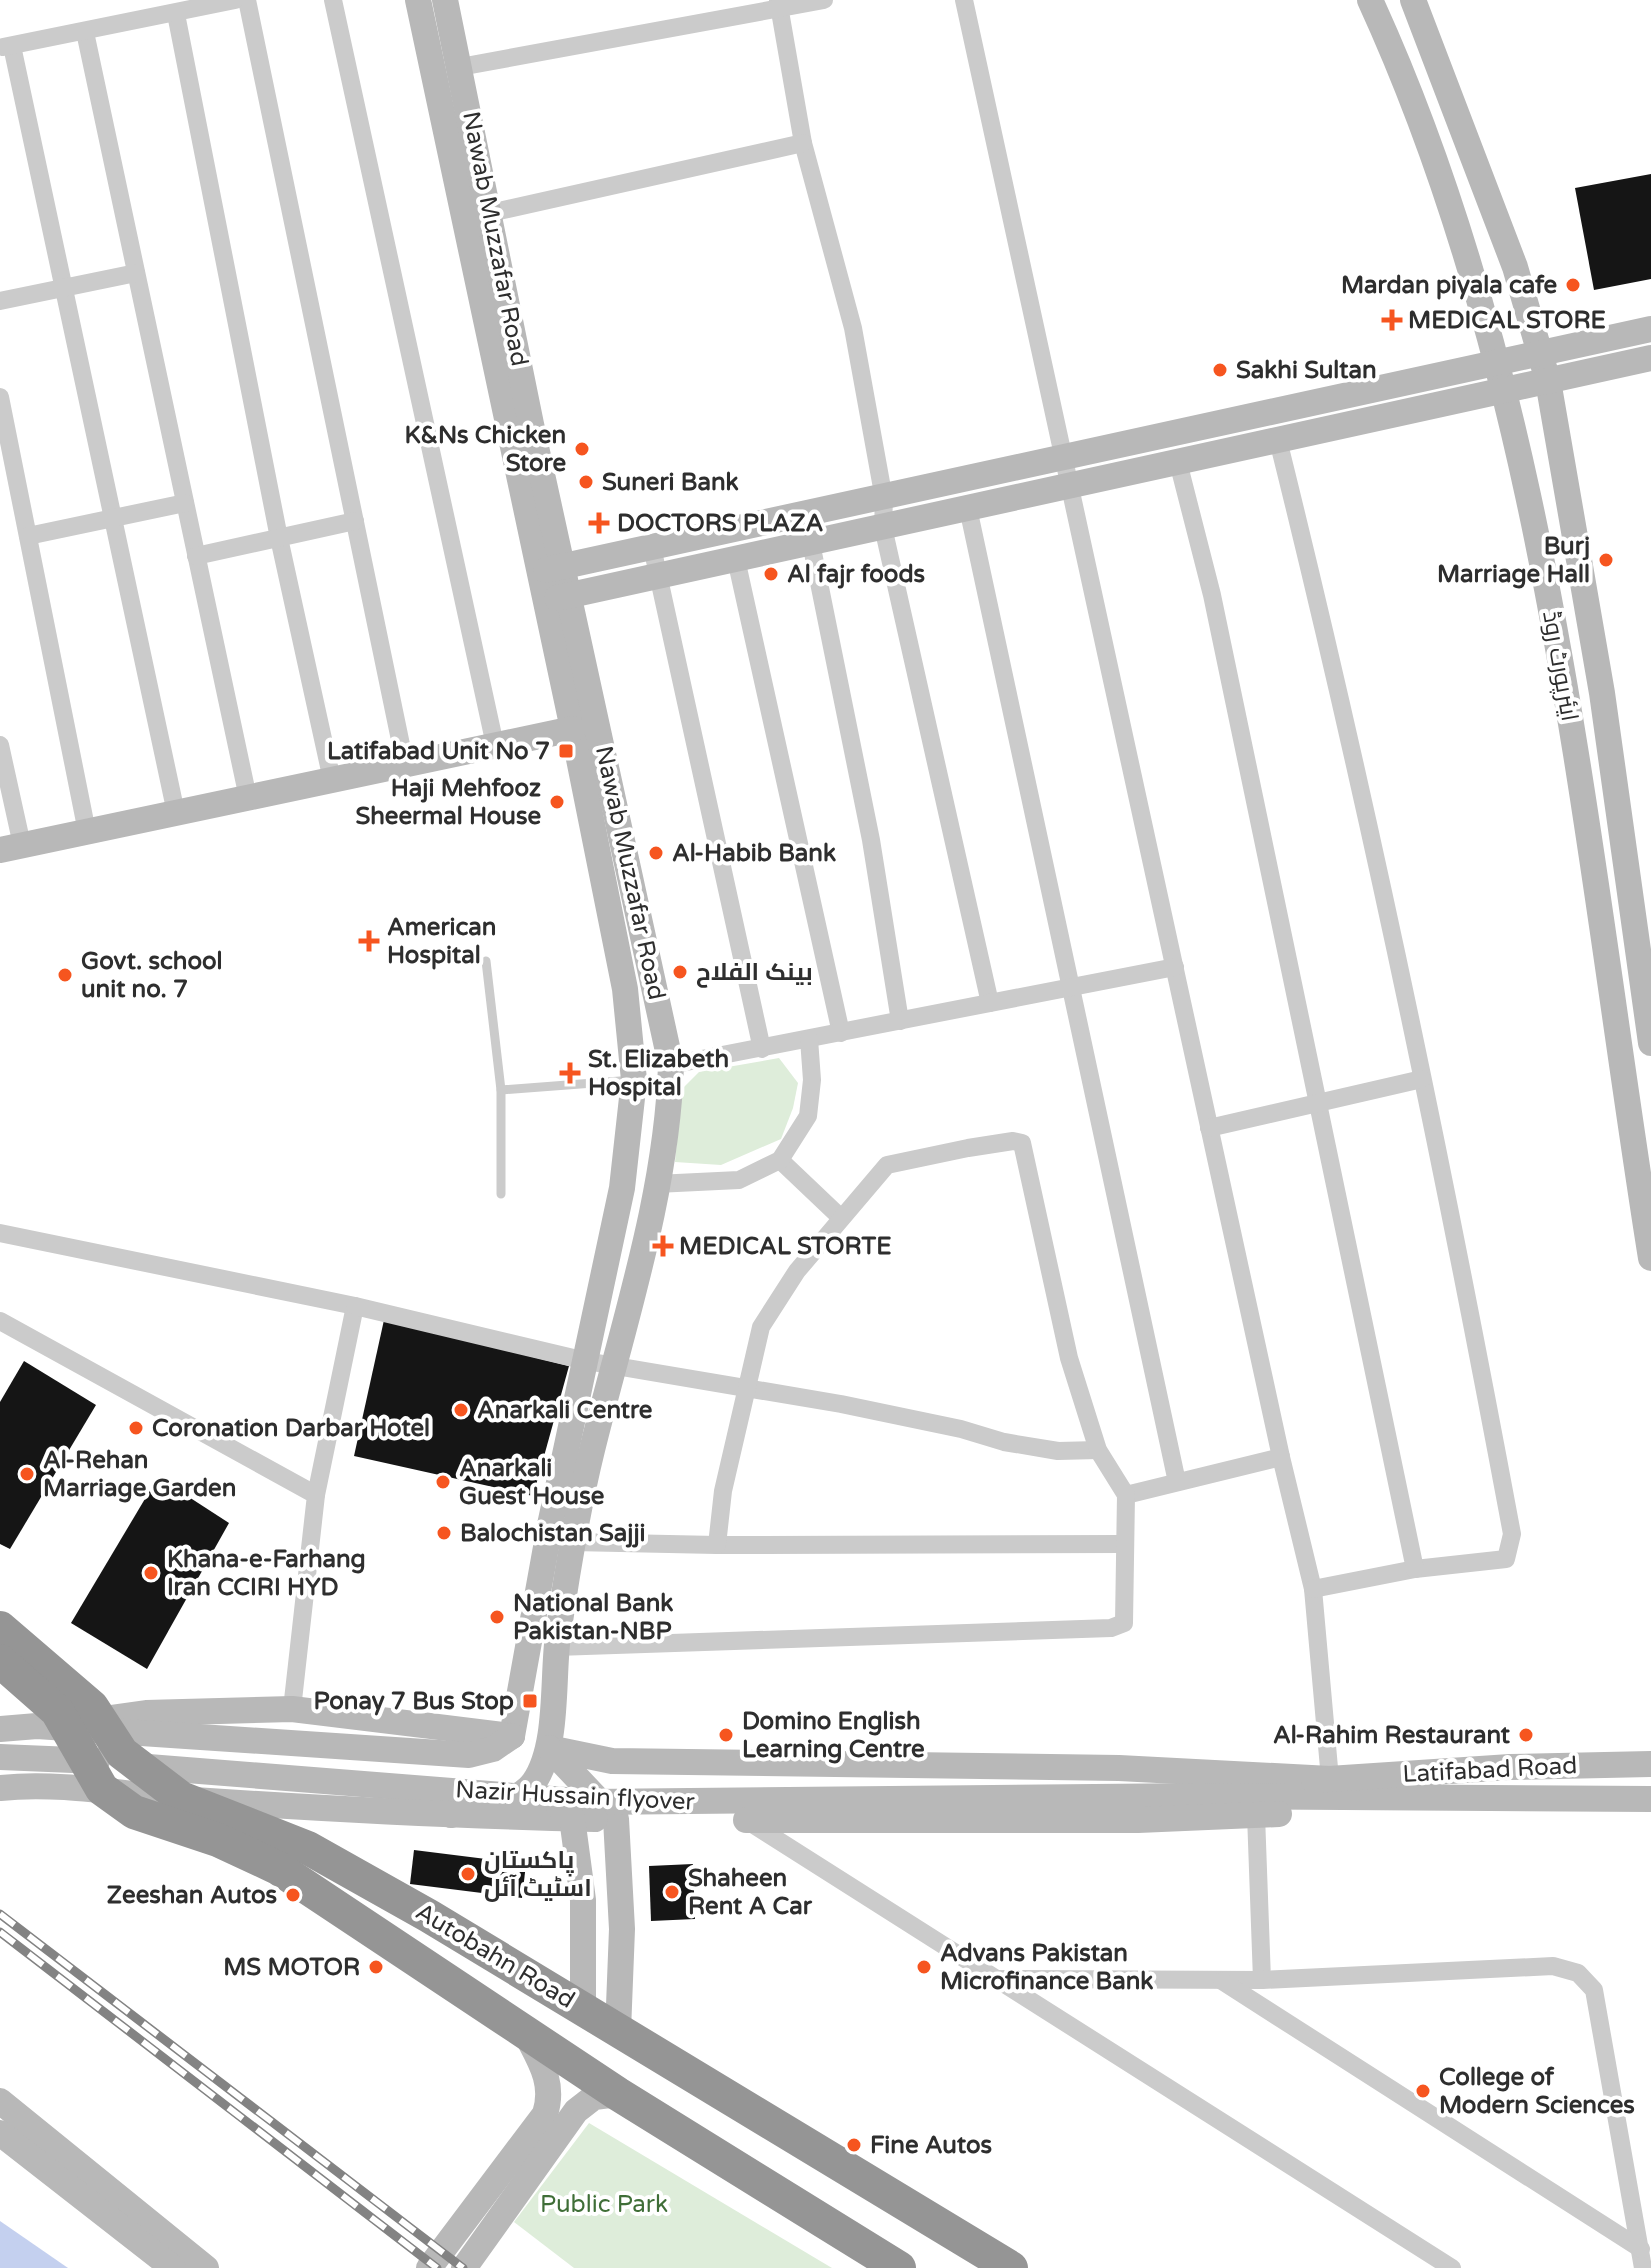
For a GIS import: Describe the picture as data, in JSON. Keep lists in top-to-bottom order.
{
  "streets": {
    "highway": ["Autobahn Road"],
    "street": [
      "Nawab Muzzafar Road",
      "ایئرپورٹ روڈ",
      "Latifabad Road",
      "Nazir Hussain flyover"
    ]
  },
  "parks": ["Public Park"],
  "places": {
    "other": [
      "Mardan piyala cafe",
      "Sakhi Sultan",
      "K&Ns Chicken Store",
      "Suneri Bank",
      "Burj Marriage Hall",
      "Al fajr foods",
      "Haji Mehfooz Sheermal House",
      "Al-Habib Bank",
      "بینک الفلاح",
      "Govt. school unit no. 7",
      "Anarkali Centre",
      "Coronation Darbar Hotel",
      "Al-Rehan Marriage Garden",
      "Anarkali Guest House",
      "Balochistan Sajji",
      "Khana-e-Farhang Iran CCIRI HYD",
      "National Bank Pakistan-NBP",
      "Domino English Learning Centre",
      "Al-Rahim Restaurant",
      "پاکستان اسٹیٹ آئل",
      "Shaheen Rent A Car",
      "Zeeshan Autos",
      "MS MOTOR",
      "Advans Pakistan Microfinance Bank",
      "College of Modern Sciences",
      "Fine Autos"
    ],
    "health": [
      "MEDICAL STORE",
      "DOCTORS PLAZA",
      "American Hospital",
      "St. Elizabeth Hospital",
      "MEDICAL STORTE"
    ],
    "transit": ["Latifabad Unit No 7", "Ponay 7 Bus Stop"]
  }
}
